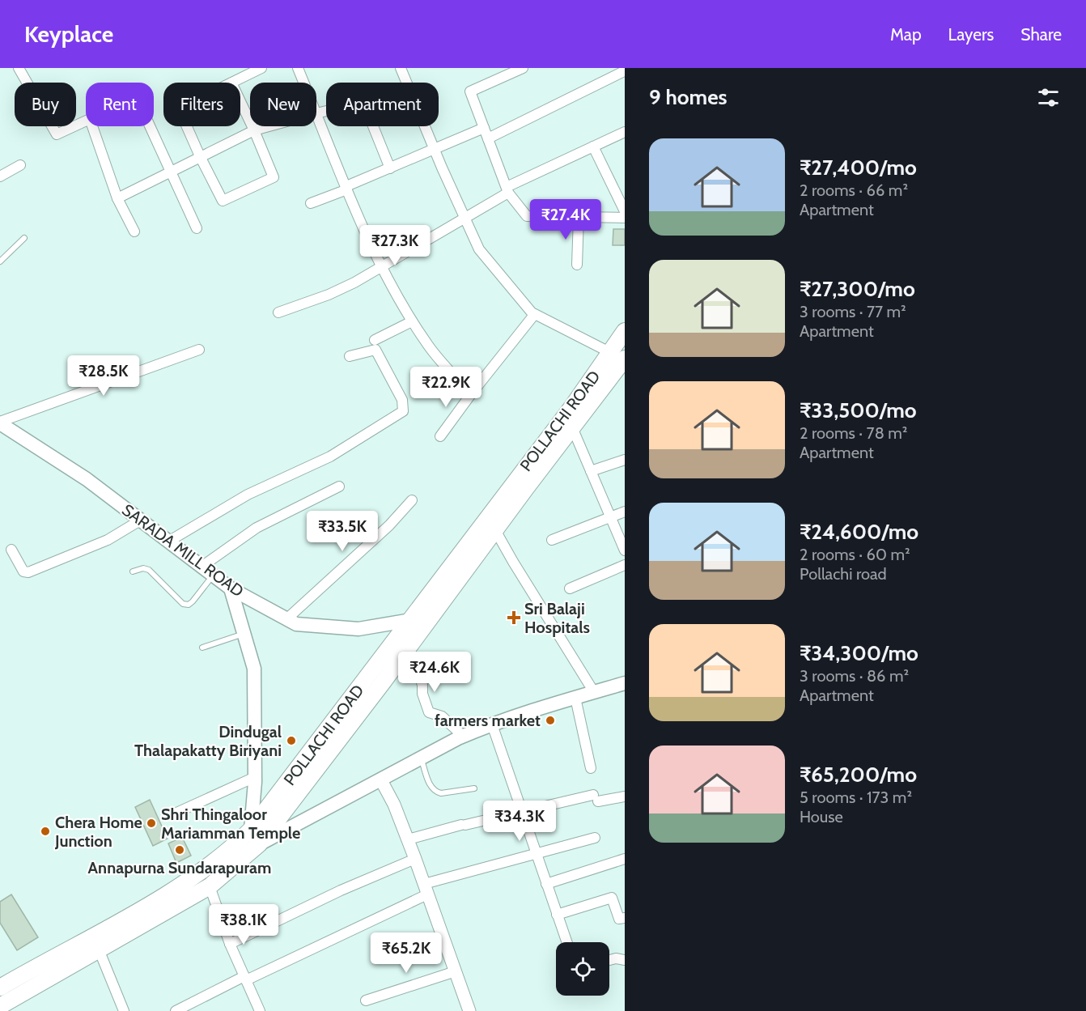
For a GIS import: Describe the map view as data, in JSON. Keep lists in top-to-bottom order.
{
  "streets": {
    "highway": ["POLLACHI ROAD"],
    "main road": ["SARADA MILL ROAD"]
  },
  "crossings": [
    ["POLLACHI ROAD", "SARADA MILL ROAD"]
  ],
  "places": {
    "health": ["Sri Balaji Hospitals"],
    "other": [
      "farmers market",
      "Dindugal Thalapakatty Biriyani",
      "Shri Thingaloor Mariamman Temple",
      "Chera Home Junction",
      "Annapurna Sundarapuram"
    ]
  },
  "page": {
    "header": "Keyplace",
    "nav": ["Map", "Layers", "Share"],
    "heading": "9 homes",
    "chip": [
      "Buy",
      "Rent",
      "Filters",
      "New",
      "Apartment"
    ],
    "list": [
      {
        "name": "₹27,400/mo",
        "note": "2 rooms · 66 m² · Apartment"
      },
      {
        "name": "₹27,300/mo",
        "note": "3 rooms · 77 m² · Apartment"
      },
      {
        "name": "₹33,500/mo",
        "note": "2 rooms · 78 m² · Apartment"
      },
      {
        "name": "₹24,600/mo",
        "note": "2 rooms · 60 m² · Pollachi road"
      },
      {
        "name": "₹34,300/mo",
        "note": "3 rooms · 86 m² · Apartment"
      },
      {
        "name": "₹65,200/mo",
        "note": "5 rooms · 173 m² · House"
      }
    ],
    "price": [
      "₹27.4K",
      "₹27.3K",
      "₹28.5K",
      "₹22.9K",
      "₹33.5K",
      "₹24.6K",
      "₹34.3K",
      "₹38.1K",
      "₹65.2K"
    ]
  }
}
